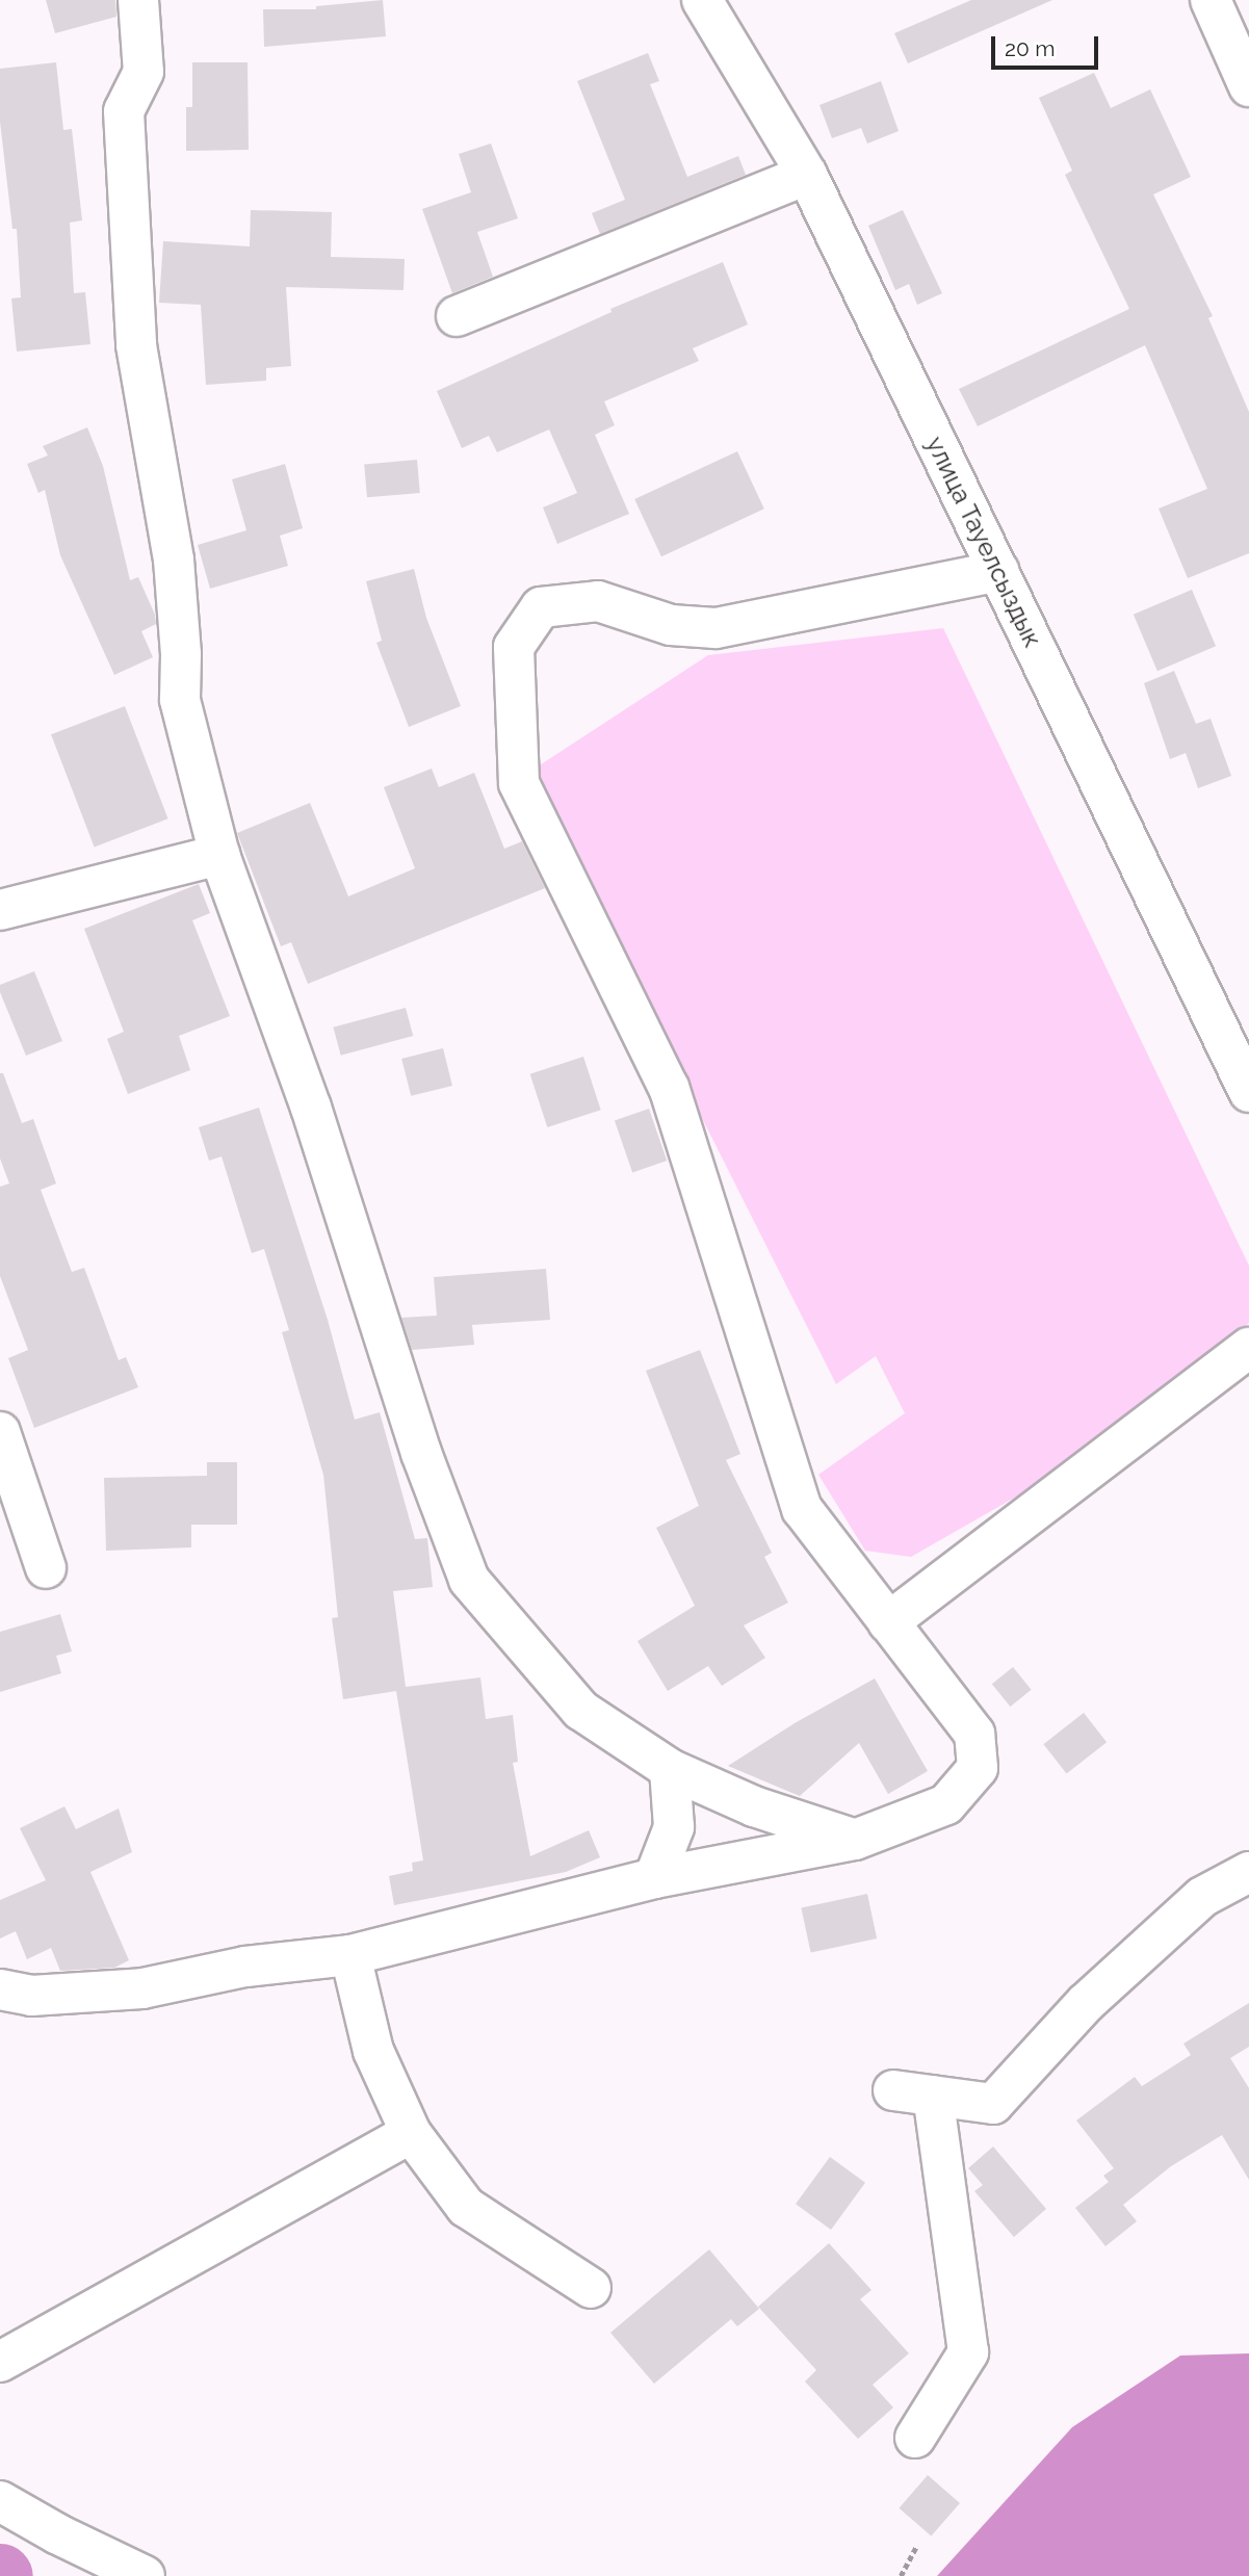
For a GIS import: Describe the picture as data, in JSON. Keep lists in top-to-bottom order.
{
  "streets": {
    "street": ["улица Тауелсыздык"]
  },
  "scale_bar": "20 m"
}
